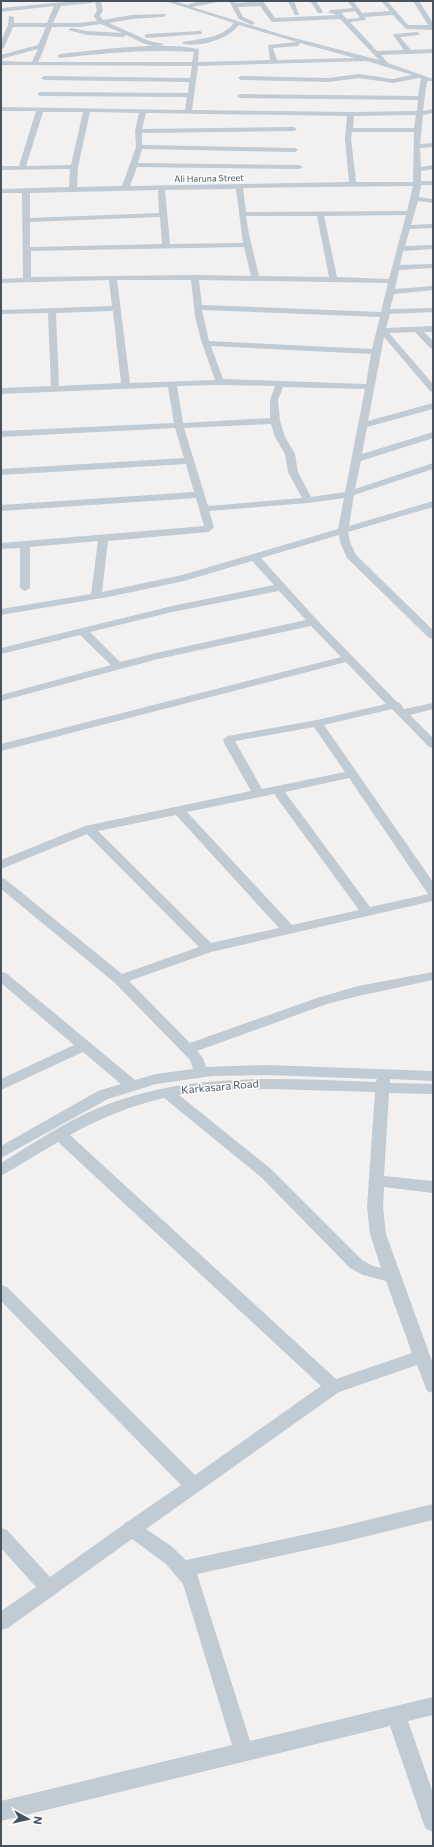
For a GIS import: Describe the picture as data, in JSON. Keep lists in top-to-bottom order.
{
  "streets": {
    "street": ["Ali Haruna Street", "Karkasara Road"]
  },
  "north": "right"
}
